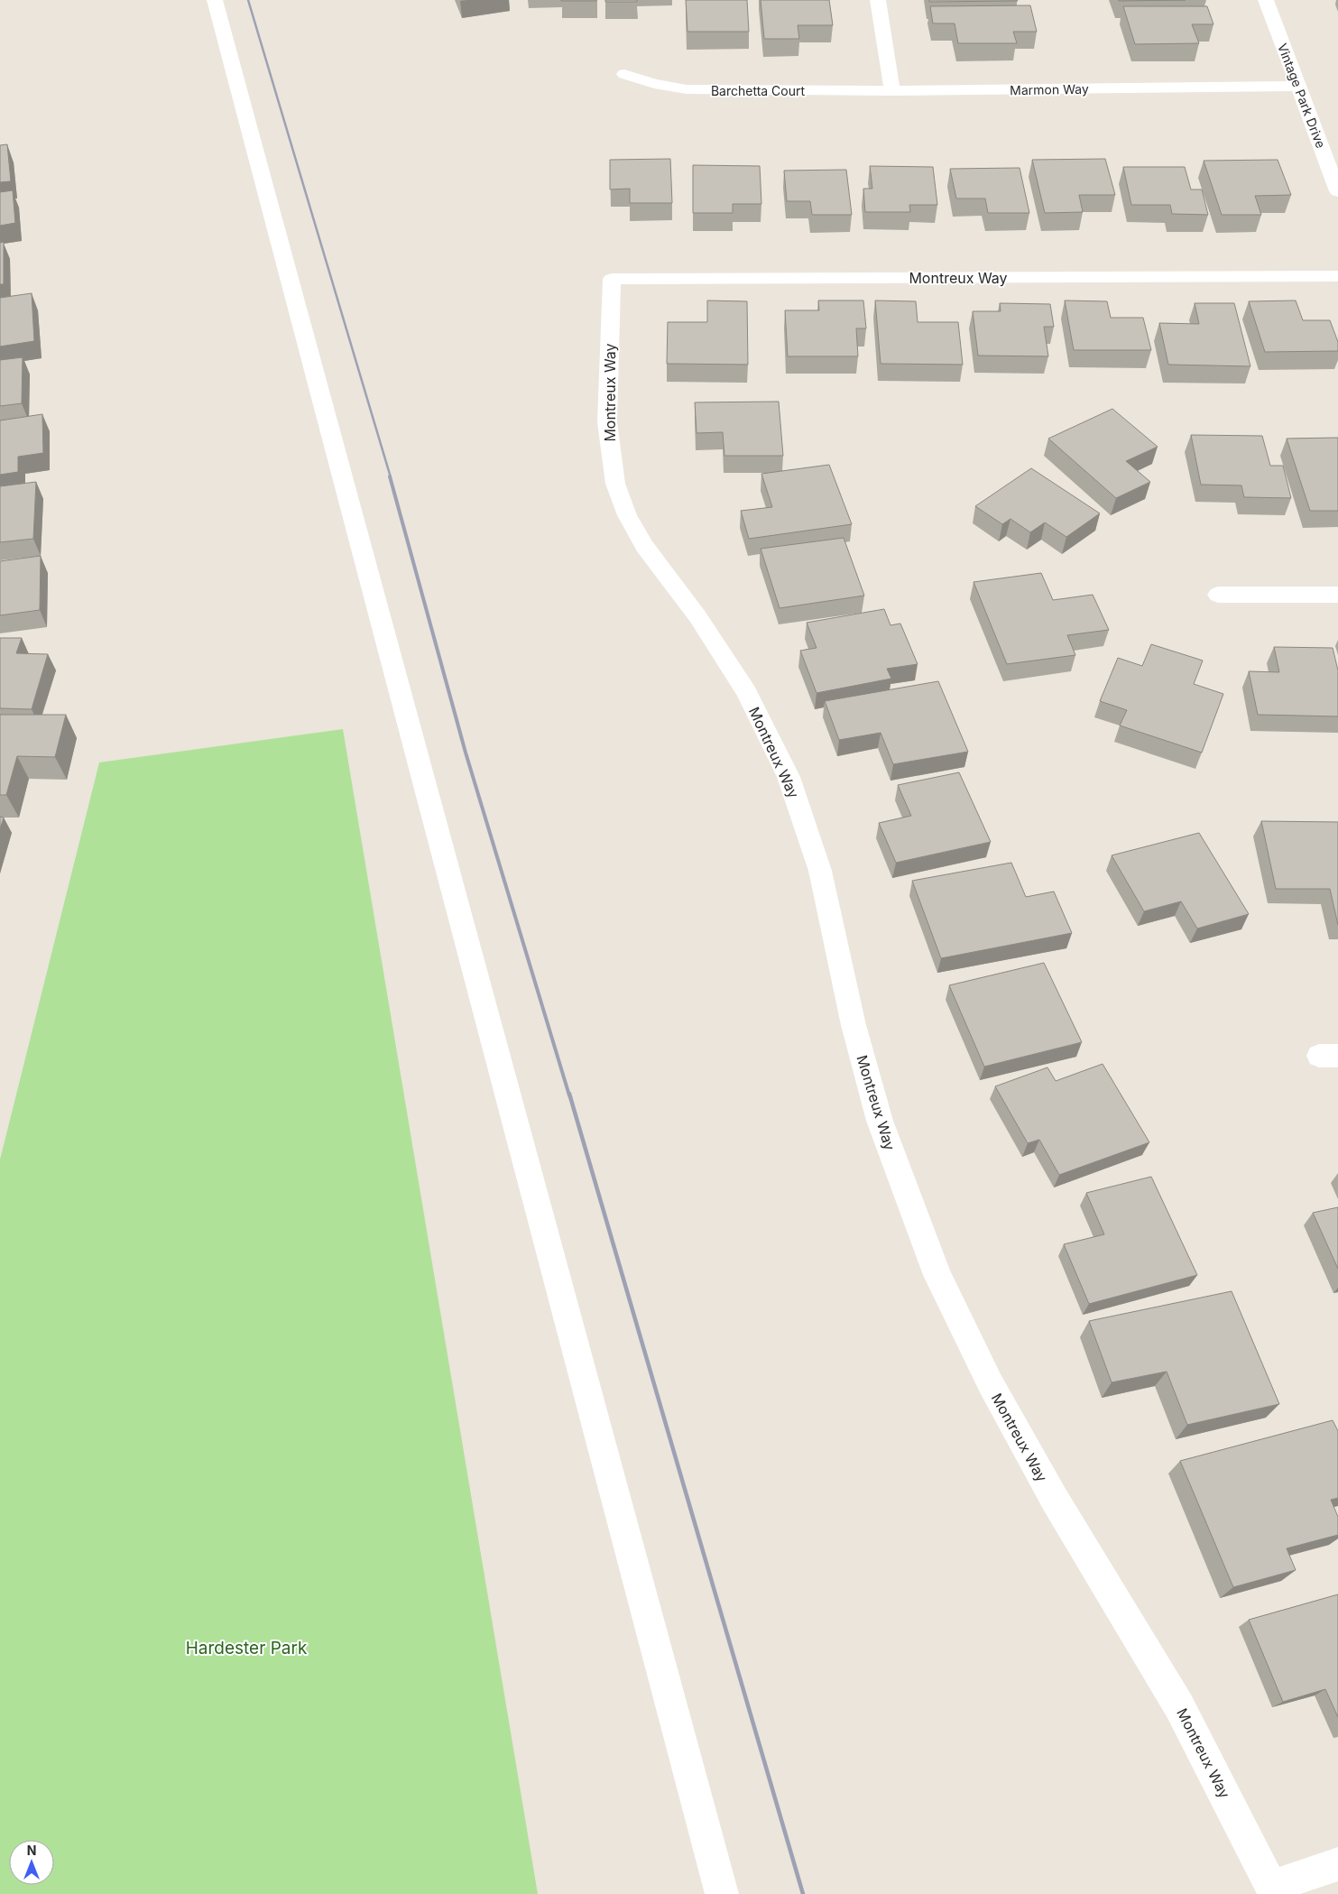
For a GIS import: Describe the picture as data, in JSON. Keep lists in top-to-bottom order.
{
  "streets": {
    "street": [
      "Marmon Way",
      "Barchetta Court",
      "Vintage Park Drive",
      "Montreux Way"
    ]
  },
  "crossings": [
    ["Marmon Way", "Barchetta Court"],
    ["Marmon Way", "Vintage Park Drive"]
  ],
  "parks": ["Hardester Park"],
  "north": "top"
}
